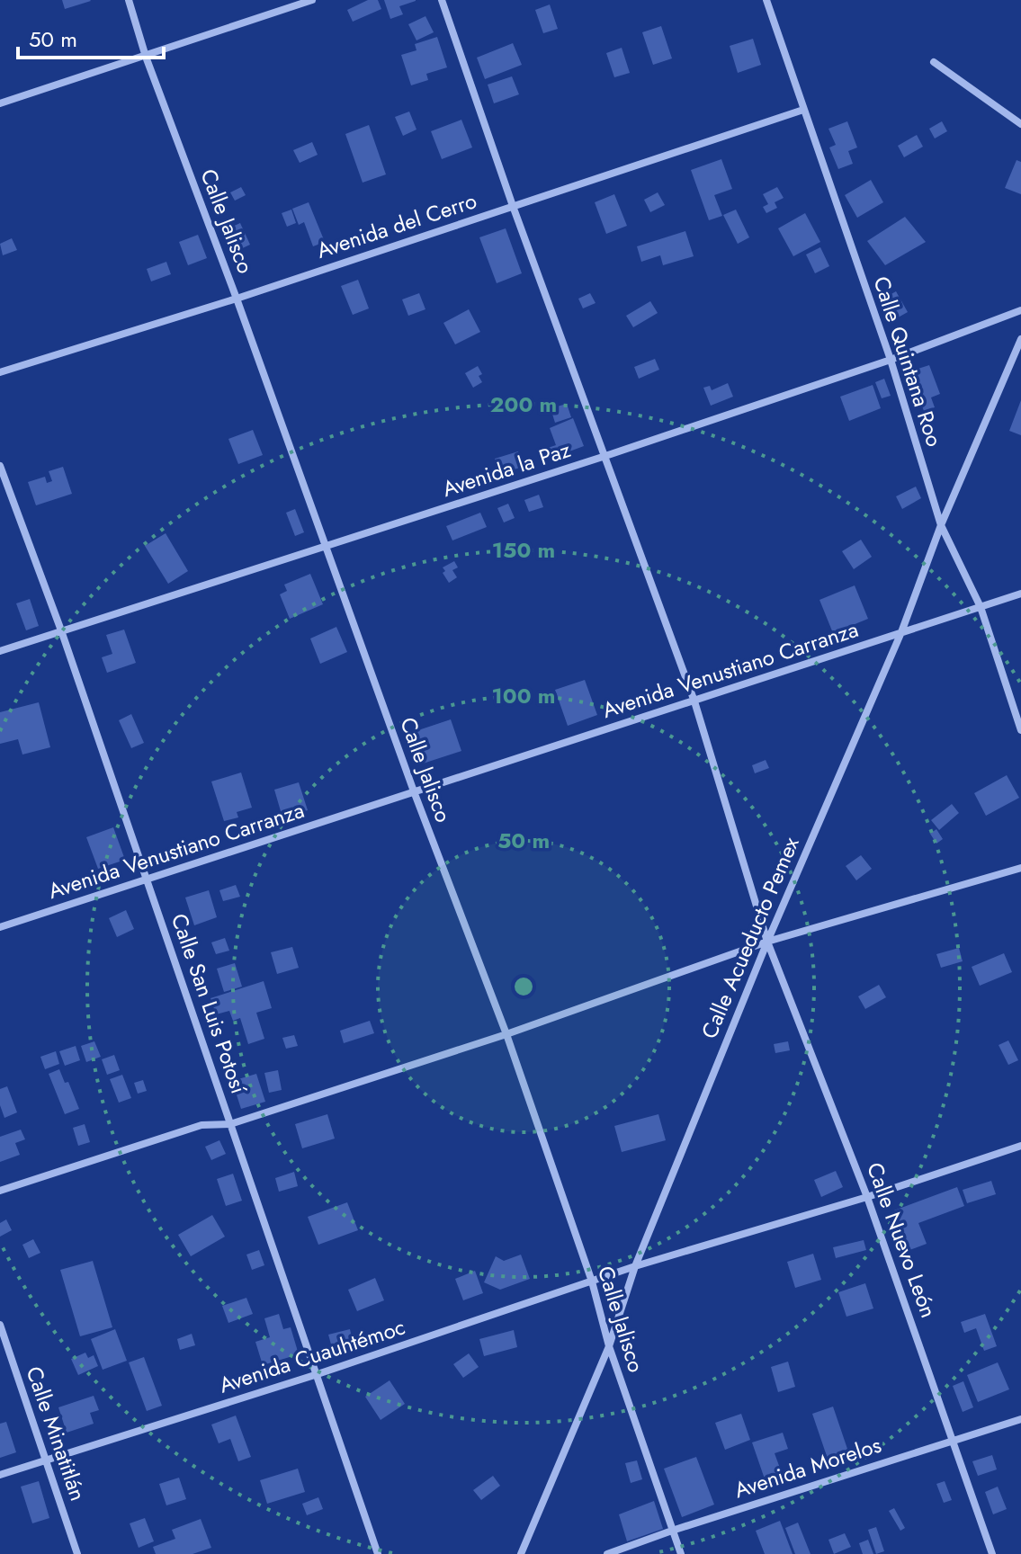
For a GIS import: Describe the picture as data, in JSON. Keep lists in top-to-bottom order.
{
  "streets": {
    "street": [
      "Calle Jalisco",
      "Avenida del Cerro",
      "Calle Quintana Roo",
      "Avenida la Paz",
      "Avenida Venustiano Carranza",
      "Calle Acueducto Pemex",
      "Calle San Luis Potosí",
      "Calle Nuevo León",
      "Avenida Cuauhtémoc",
      "Calle Minatitlán",
      "Avenida Morelos"
    ]
  },
  "crossings": [
    ["Calle Jalisco", "Avenida del Cerro"],
    ["Calle Jalisco", "Avenida la Paz"],
    ["Calle Jalisco", "Avenida Venustiano Carranza"],
    ["Calle Jalisco", "Calle Acueducto Pemex"],
    ["Calle Jalisco", "Avenida Cuauhtémoc"],
    ["Calle Jalisco", "Avenida Morelos"],
    ["Avenida del Cerro", "Calle Quintana Roo"],
    ["Calle Quintana Roo", "Avenida la Paz"],
    ["Calle Quintana Roo", "Avenida Venustiano Carranza"],
    ["Calle Quintana Roo", "Calle Acueducto Pemex"],
    ["Avenida la Paz", "Calle San Luis Potosí"],
    ["Avenida Venustiano Carranza", "Calle Acueducto Pemex"],
    ["Avenida Venustiano Carranza", "Calle San Luis Potosí"],
    ["Calle Acueducto Pemex", "Calle Nuevo León"],
    ["Calle Acueducto Pemex", "Avenida Cuauhtémoc"],
    ["Calle San Luis Potosí", "Avenida Cuauhtémoc"],
    ["Calle Nuevo León", "Avenida Cuauhtémoc"],
    ["Calle Nuevo León", "Avenida Morelos"],
    ["Avenida Cuauhtémoc", "Calle Minatitlán"]
  ],
  "scale_bar": "50 m",
  "rings": [
    "200 m",
    "150 m",
    "100 m",
    "50 m"
  ]
}
